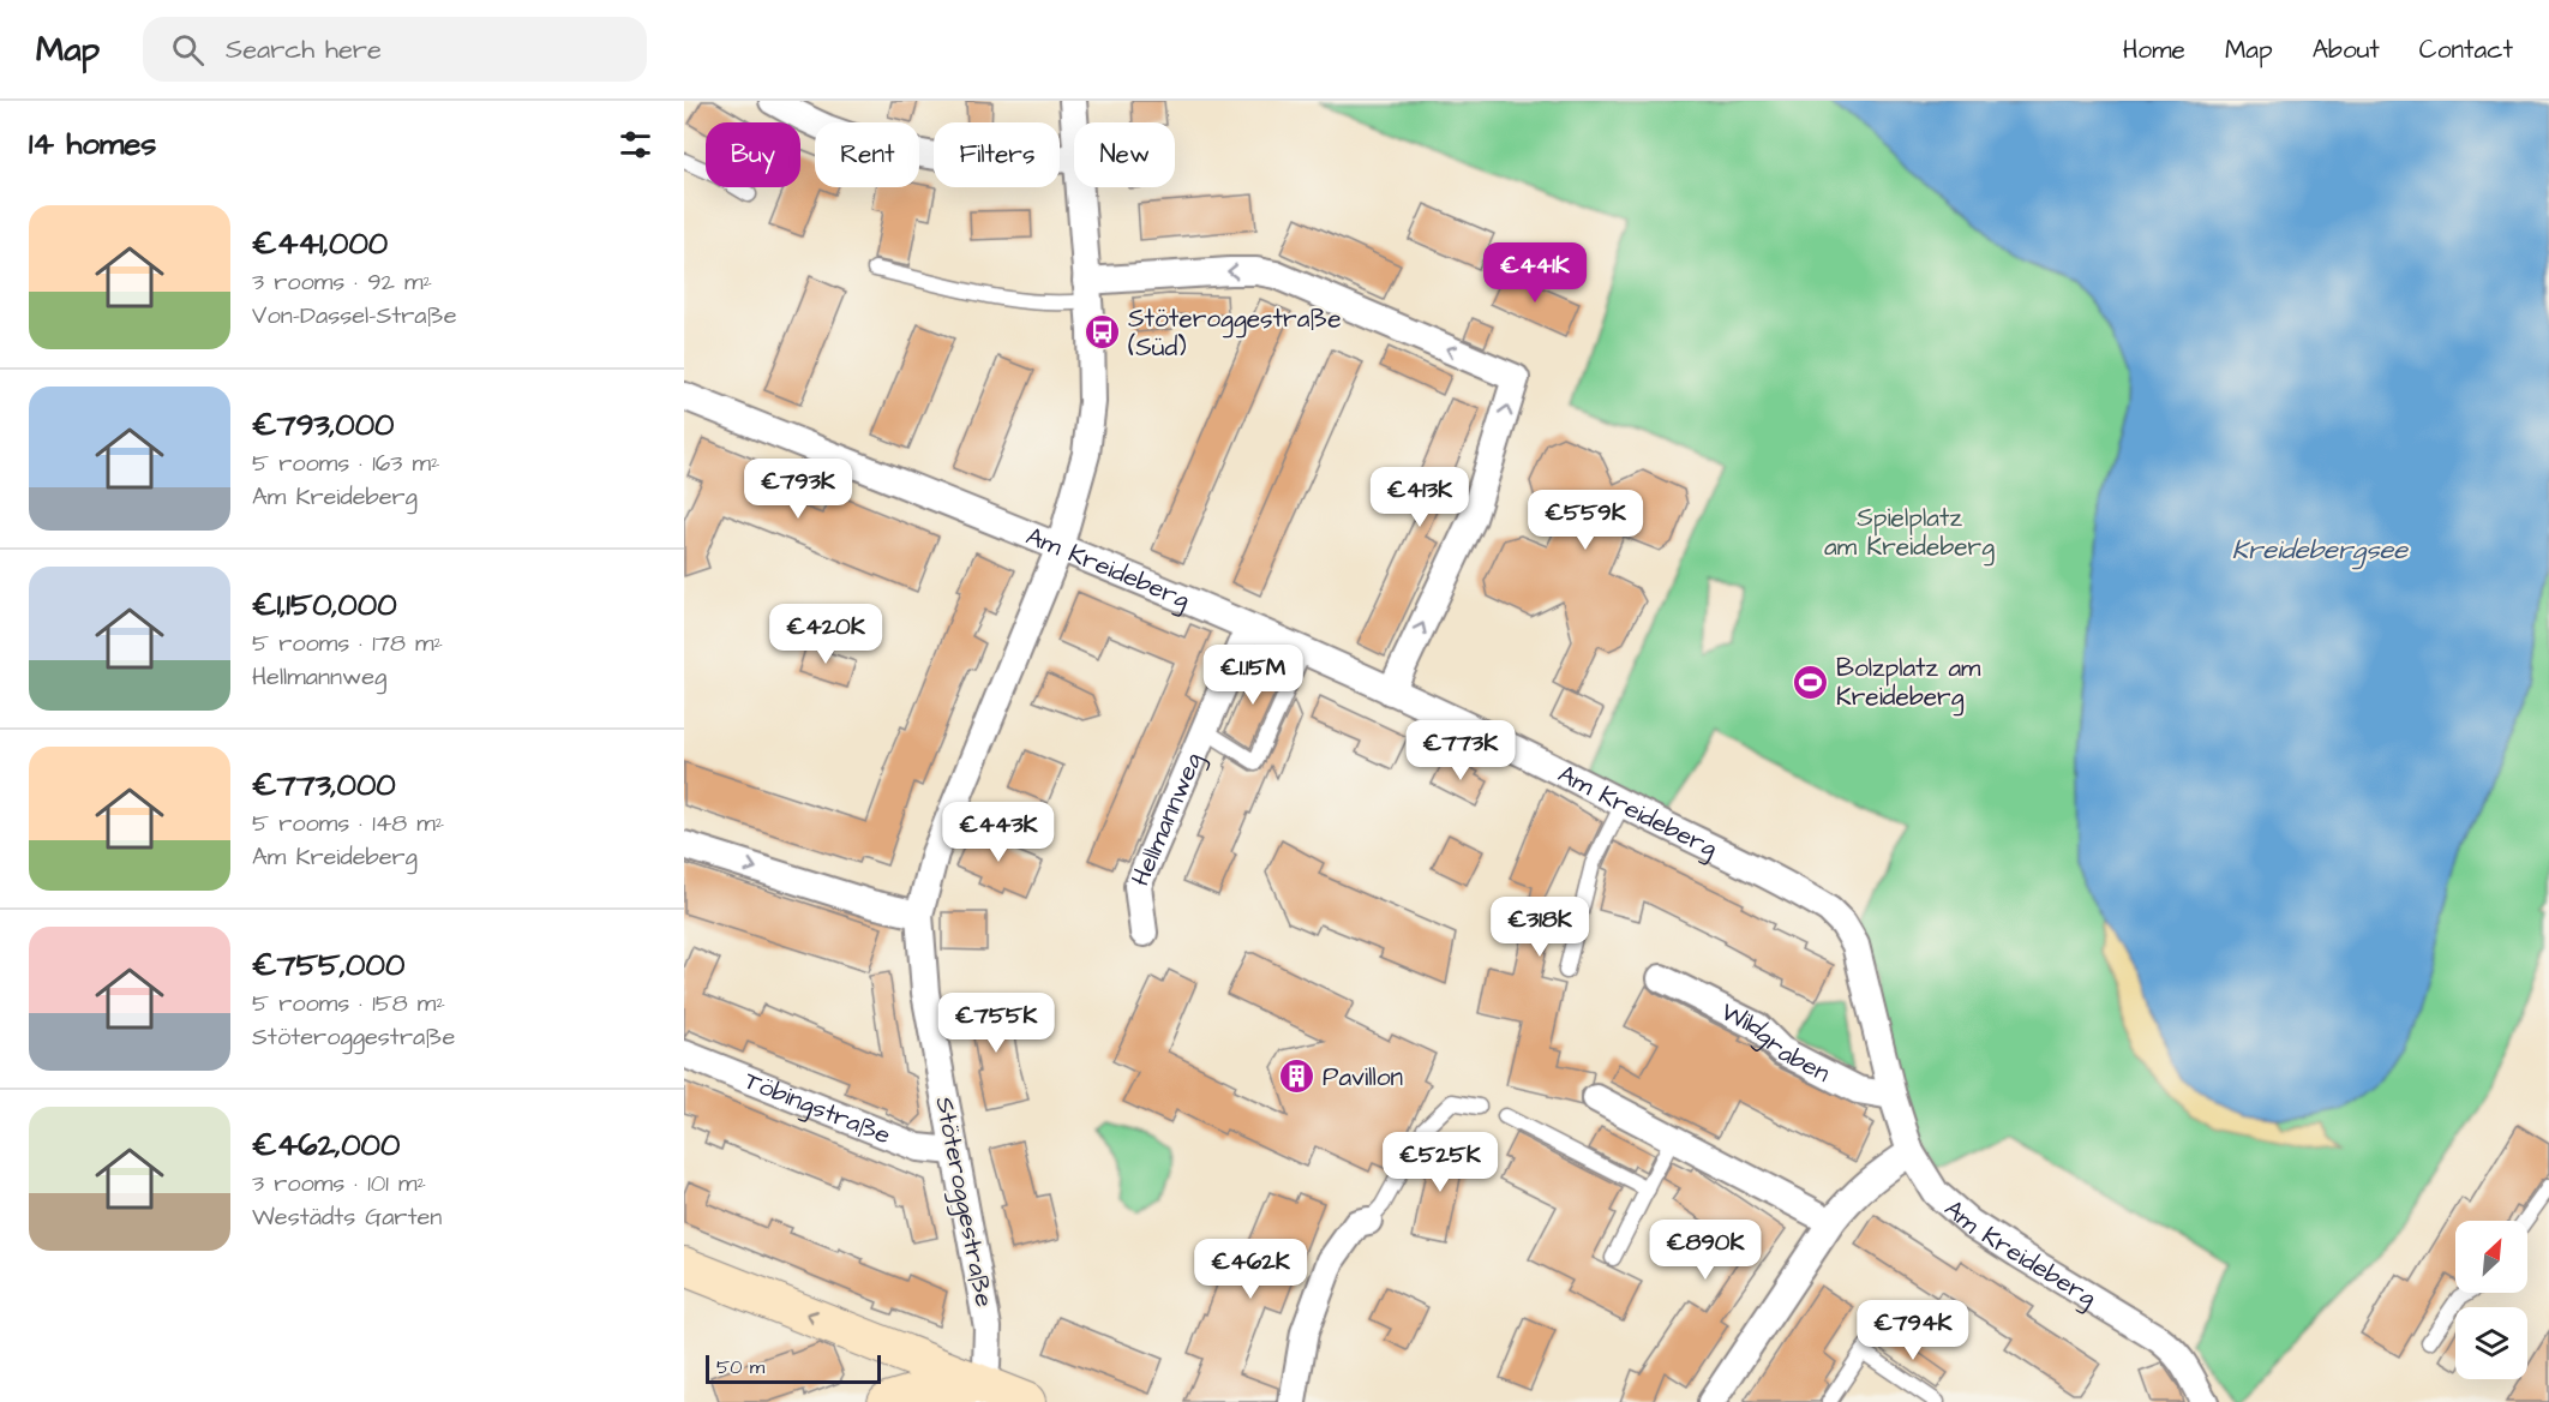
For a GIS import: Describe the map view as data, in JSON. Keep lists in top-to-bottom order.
{
  "streets": {
    "street": [
      "Am Kreideberg",
      "Hellmannweg",
      "Wildgraben",
      "Töbingstraße",
      "Stöteroggestraße"
    ]
  },
  "crossings": [
    ["Am Kreideberg", "Hellmannweg"],
    ["Am Kreideberg", "Wildgraben"],
    ["Am Kreideberg", "Stöteroggestraße"],
    ["Töbingstraße", "Stöteroggestraße"]
  ],
  "water": ["Kreidebergsee"],
  "parks": ["Spielplatz am Kreideberg"],
  "places": {
    "bus stop": ["Stöteroggestraße (Süd)"],
    "sports": ["Bolzplatz am Kreideberg"],
    "building": ["Pavillon"]
  },
  "scale_bar": "50 m",
  "north": "top right",
  "page": {
    "header": "Map",
    "search": "Search here",
    "nav": [
      "Home",
      "Map",
      "About",
      "Contact"
    ],
    "heading": "14 homes",
    "chip": [
      "Buy",
      "Rent",
      "Filters",
      "New"
    ],
    "list": [
      {
        "name": "€441,000",
        "note": "3 rooms · 92 m² · Von-Dassel-Straße"
      },
      {
        "name": "€793,000",
        "note": "5 rooms · 163 m² · Am Kreideberg"
      },
      {
        "name": "€1,150,000",
        "note": "5 rooms · 178 m² · Hellmannweg"
      },
      {
        "name": "€773,000",
        "note": "5 rooms · 148 m² · Am Kreideberg"
      },
      {
        "name": "€755,000",
        "note": "5 rooms · 158 m² · Stöteroggestraße"
      },
      {
        "name": "€462,000",
        "note": "3 rooms · 101 m² · Westädts Garten"
      }
    ],
    "price": [
      "€441K",
      "€793K",
      "€413K",
      "€559K",
      "€420K",
      "€1.15M",
      "€773K",
      "€443K",
      "€318K",
      "€755K",
      "€525K",
      "€890K",
      "€462K",
      "€794K"
    ],
    "scale": "50 m"
  }
}
